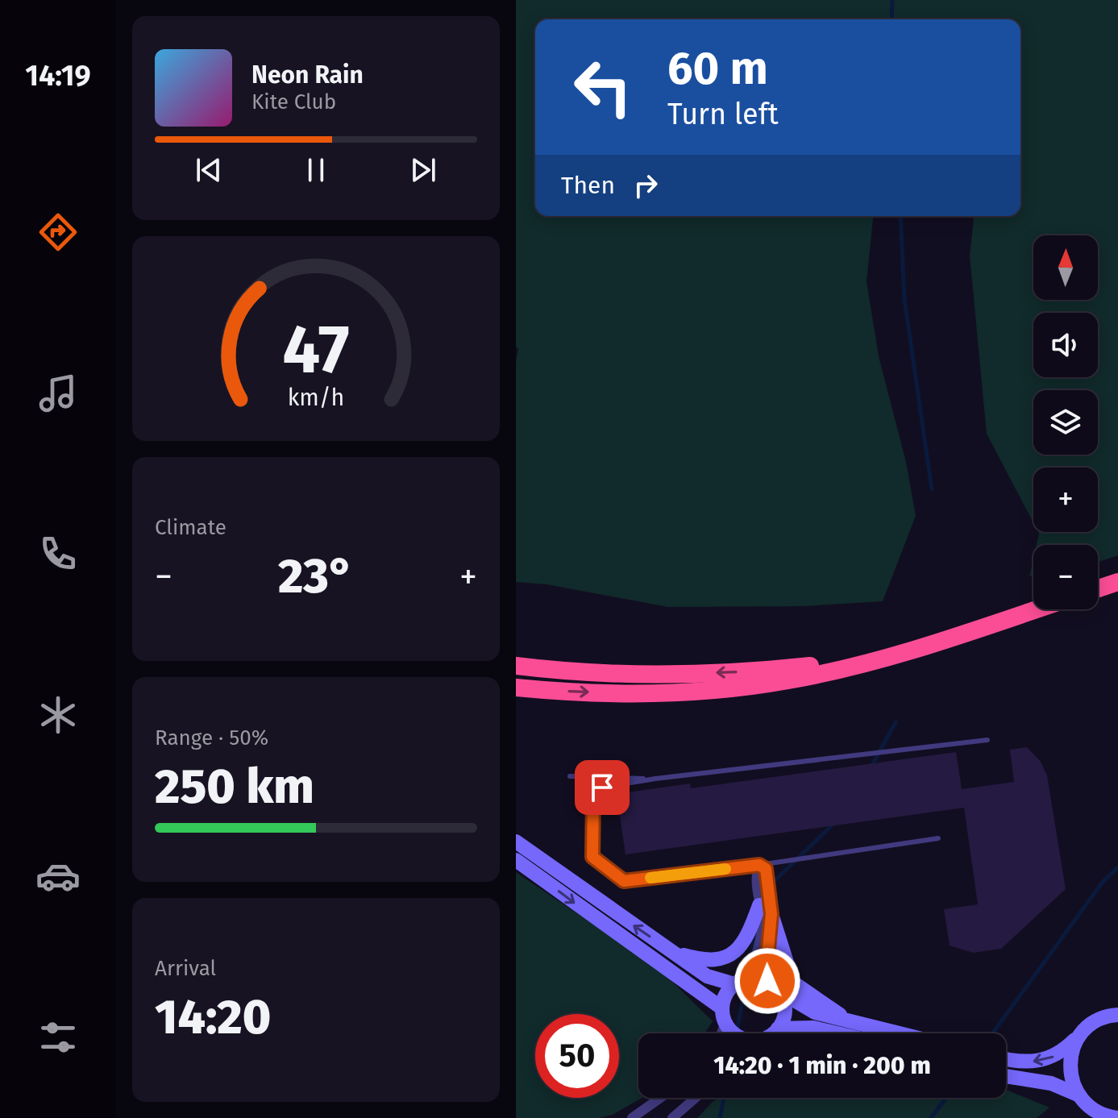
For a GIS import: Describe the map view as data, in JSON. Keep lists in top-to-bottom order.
{
  "north": "top",
  "page": {
    "tabs": "14:19",
    "turn": ["60 m", "Turn left"],
    "song": ["Neon Rain", "Kite Club"],
    "then": "Then",
    "map_buttons": ["+", "−"],
    "tile": [
      "Climate",
      ["Range · 50%", "250 km"],
      ["Arrival", "14:20"]
    ],
    "heat": ["−", "23°", "+"],
    "limit": "50",
    "trip": "14:20 · 1 min · 200 m",
    "gauge": ["47", "km/h"]
  }
}
